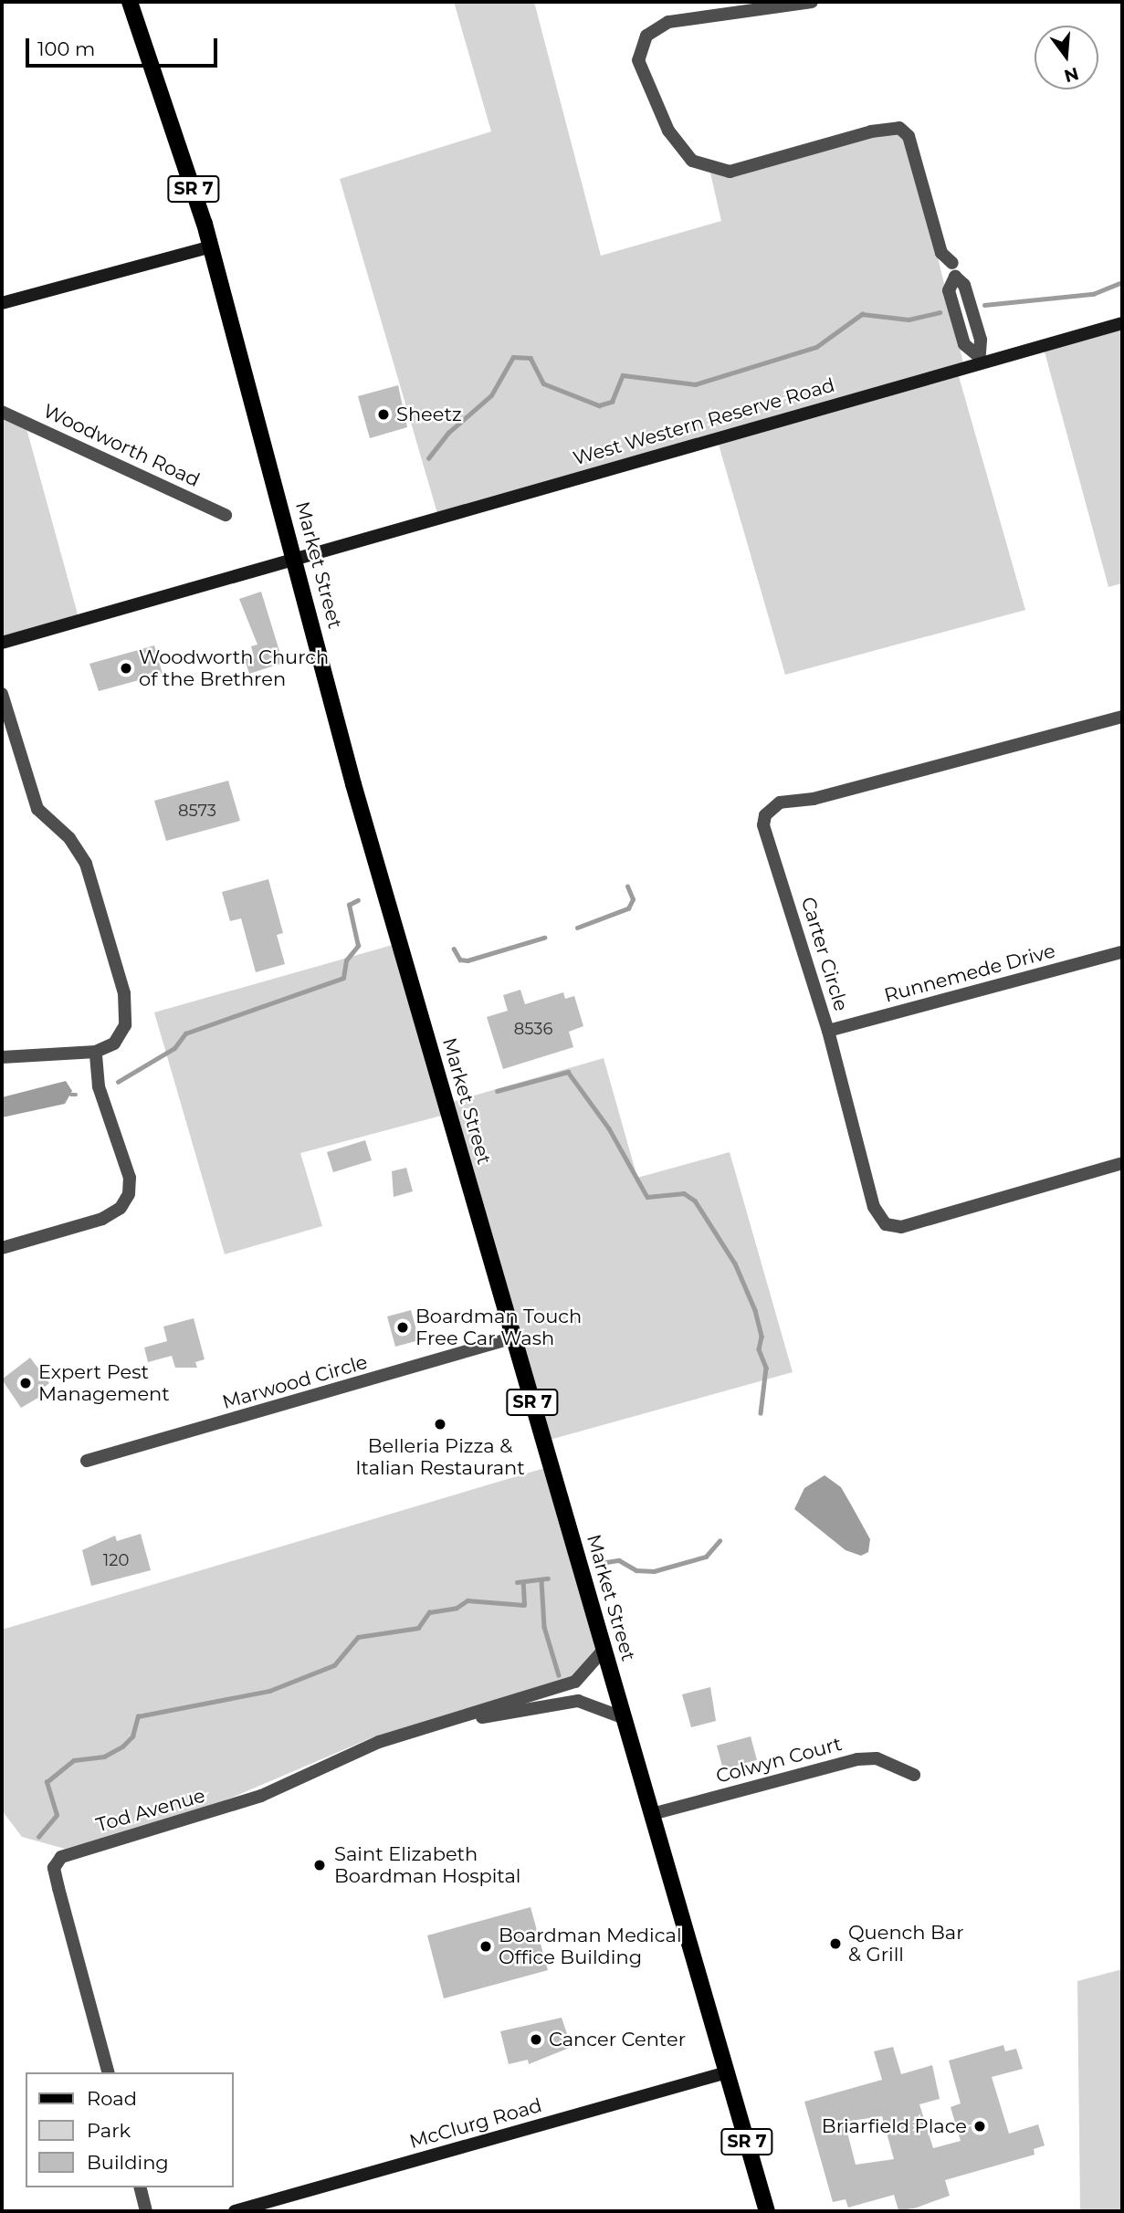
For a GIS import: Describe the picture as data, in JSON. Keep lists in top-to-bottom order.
{
  "streets": {
    "main road": [
      "SR 7",
      "West Western Reserve Road",
      "Market Street",
      "McClurg Road"
    ],
    "street": [
      "Woodworth Road",
      "Carter Circle",
      "Runnemede Drive",
      "Marwood Circle",
      "Colwyn Court",
      "Tod Avenue"
    ]
  },
  "crossings": [
    ["West Western Reserve Road", "Market Street"],
    ["Market Street", "Marwood Circle"],
    ["Market Street", "Colwyn Court"],
    ["Market Street", "Tod Avenue"],
    ["Market Street", "McClurg Road"],
    ["Carter Circle", "Runnemede Drive"]
  ],
  "places": [
    "Sheetz",
    "Woodworth Church of the Brethren",
    "Boardman Touch Free Car Wash",
    "Expert Pest Management",
    "Belleria Pizza & Italian Restaurant",
    "Saint Elizabeth Boardman Hospital",
    "Quench Bar & Grill",
    "Boardman Medical Office Building",
    "Cancer Center",
    "Briarfield Place"
  ],
  "house_numbers": ["8573", "8536", "120"],
  "legend": ["Road", "Park", "Building"],
  "scale_bar": "100 m",
  "north": "bottom"
}
